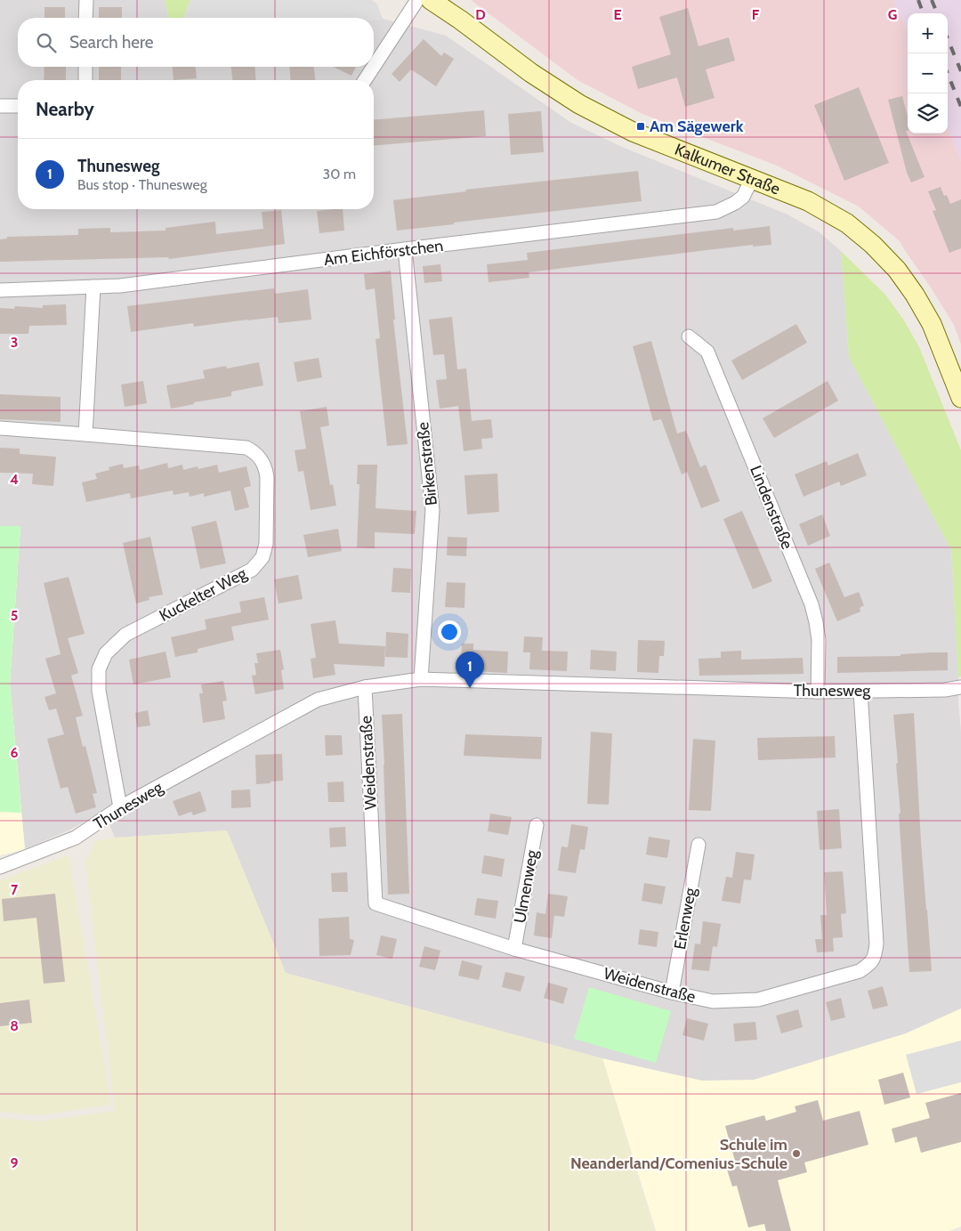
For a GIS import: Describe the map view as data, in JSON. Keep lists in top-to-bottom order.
{
  "streets": {
    "main road": ["Kalkumer Straße"],
    "street": [
      "Am Eichförstchen",
      "Birkenstraße",
      "Lindenstraße",
      "Kuckelter Weg",
      "Thunesweg",
      "Weidenstraße",
      "Ulmenweg",
      "Erlenweg"
    ]
  },
  "crossings": [
    ["Kalkumer Straße", "Am Eichförstchen"],
    ["Am Eichförstchen", "Birkenstraße"],
    ["Birkenstraße", "Thunesweg"],
    ["Lindenstraße", "Thunesweg"],
    ["Kuckelter Weg", "Thunesweg"],
    ["Thunesweg", "Weidenstraße"],
    ["Weidenstraße", "Ulmenweg"],
    ["Weidenstraße", "Erlenweg"]
  ],
  "places": {
    "transit": ["Am Sägewerk"],
    "other": ["Schule im Neanderland/Comenius-Schule"]
  },
  "page": {
    "map_buttons": ["+", "−"],
    "search": "Search here",
    "heading": "Nearby",
    "list": [
      {
        "mark": "1",
        "name": "Thunesweg",
        "note": "Bus stop · Thunesweg",
        "value": "30 m"
      }
    ],
    "pins": "1"
  },
  "grid": {
    "columns": [
      "D",
      "E",
      "F",
      "G"
    ],
    "rows": [
      "3",
      "4",
      "5",
      "6",
      "7",
      "8",
      "9"
    ]
  }
}
